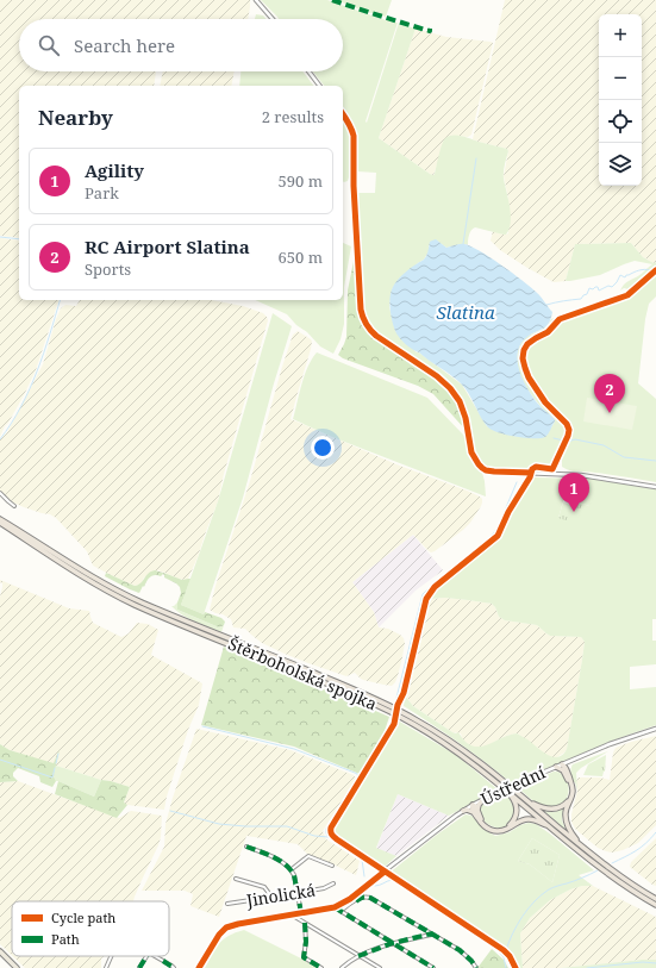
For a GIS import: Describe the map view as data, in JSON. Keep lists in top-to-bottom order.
{
  "streets": {
    "highway": ["Štěrboholská spojka"],
    "street": ["Ústřední", "Jinolická"]
  },
  "water": ["Slatina"],
  "legend": ["Cycle path", "Path"],
  "page": {
    "map_buttons": ["+", "−"],
    "search": "Search here",
    "heading": ["Nearby", "2 results"],
    "list": [
      {
        "mark": "1",
        "name": "Agility",
        "note": "Park",
        "value": "590 m"
      },
      {
        "mark": "2",
        "name": "RC Airport Slatina",
        "note": "Sports",
        "value": "650 m"
      }
    ],
    "pins": ["2", "1"]
  }
}
